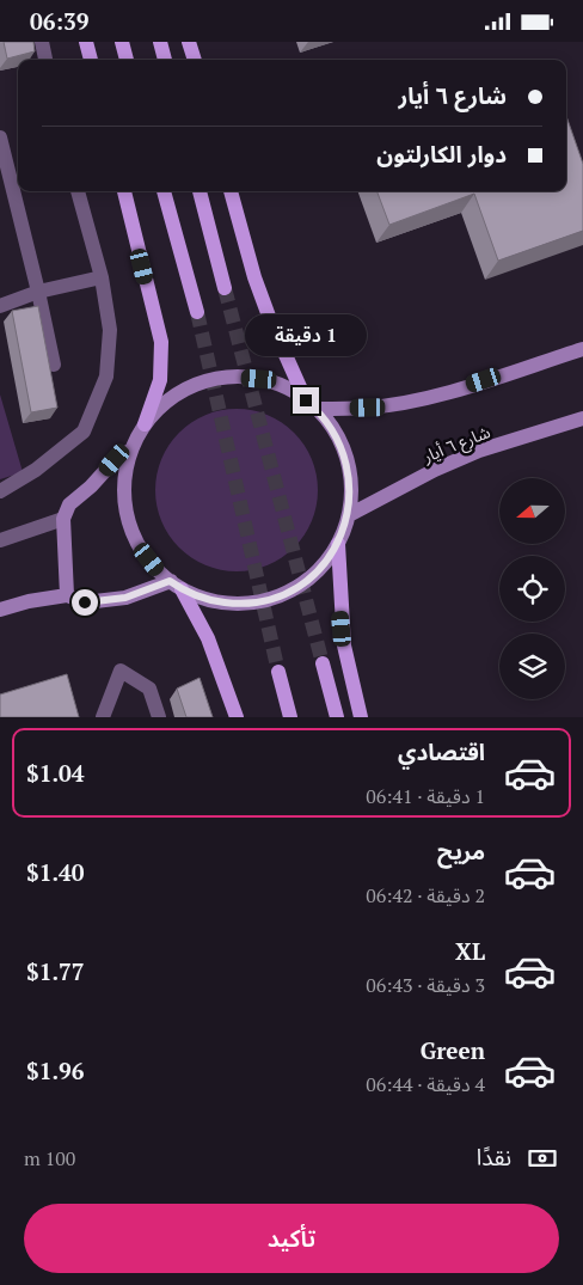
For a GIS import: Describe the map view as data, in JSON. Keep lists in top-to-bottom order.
{
  "streets": {
    "main road": ["شارع ٦ أيار"]
  },
  "north": "left",
  "page": {
    "status": "06:39",
    "banner": ["شارع ٦ أيار", "دوار الكارلتون"],
    "bubble": "1 دقيقة",
    "list": [
      {
        "name": "اقتصادي",
        "note": "1 دقيقة · 06:41",
        "value": "$1.04"
      },
      {
        "name": "مريح",
        "note": "2 دقيقة · 06:42",
        "value": "$1.40"
      },
      {
        "name": "XL",
        "note": "3 دقيقة · 06:43",
        "value": "$1.77"
      },
      {
        "name": "Green",
        "note": "4 دقيقة · 06:44",
        "value": "$1.96"
      }
    ],
    "pay": ["نقدًا", "100 m"],
    "buttons": "تأكيد"
  }
}
